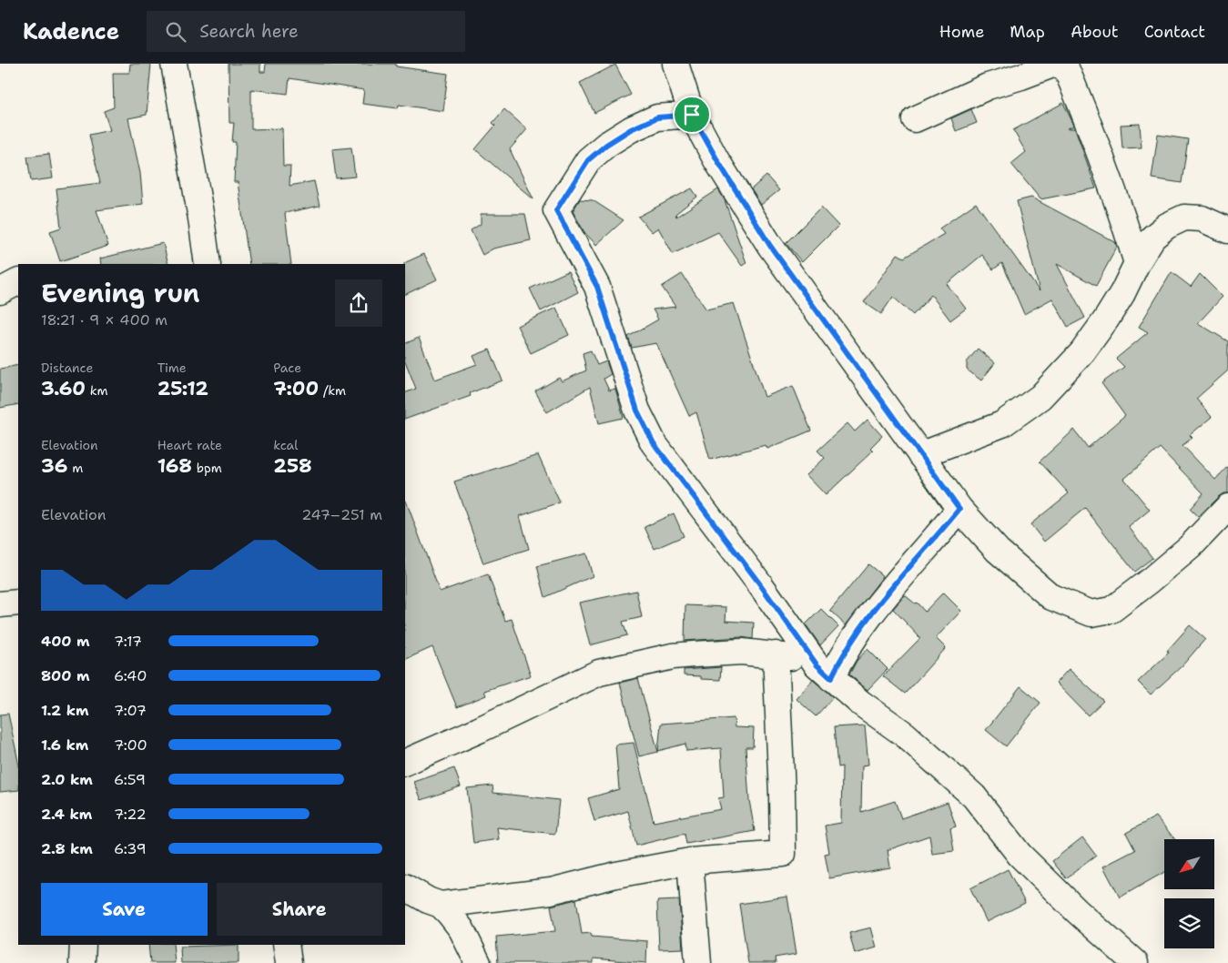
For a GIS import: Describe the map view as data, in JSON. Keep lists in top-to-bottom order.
{
  "north": "bottom left",
  "page": {
    "header": "Kadence",
    "search": "Search here",
    "nav": [
      "Home",
      "Map",
      "About",
      "Contact"
    ],
    "heading": ["Evening run", "18:21 · 9 × 400 m"],
    "stats": [
      ["Distance", "3.60 km"],
      ["Time", "25:12"],
      ["Pace", "7:00 /km"],
      ["Elevation", "36 m"],
      ["Heart rate", "168 bpm"],
      ["kcal", "258"]
    ],
    "chart": ["Elevation", "247–251 m"],
    "list": [
      {
        "name": "400 m",
        "note": "7:17"
      },
      {
        "name": "800 m",
        "note": "6:40"
      },
      {
        "name": "1.2 km",
        "note": "7:07"
      },
      {
        "name": "1.6 km",
        "note": "7:00"
      },
      {
        "name": "2.0 km",
        "note": "6:59"
      },
      {
        "name": "2.4 km",
        "note": "7:22"
      },
      {
        "name": "2.8 km",
        "note": "6:39"
      }
    ],
    "buttons": ["Save", "Share"]
  }
}
